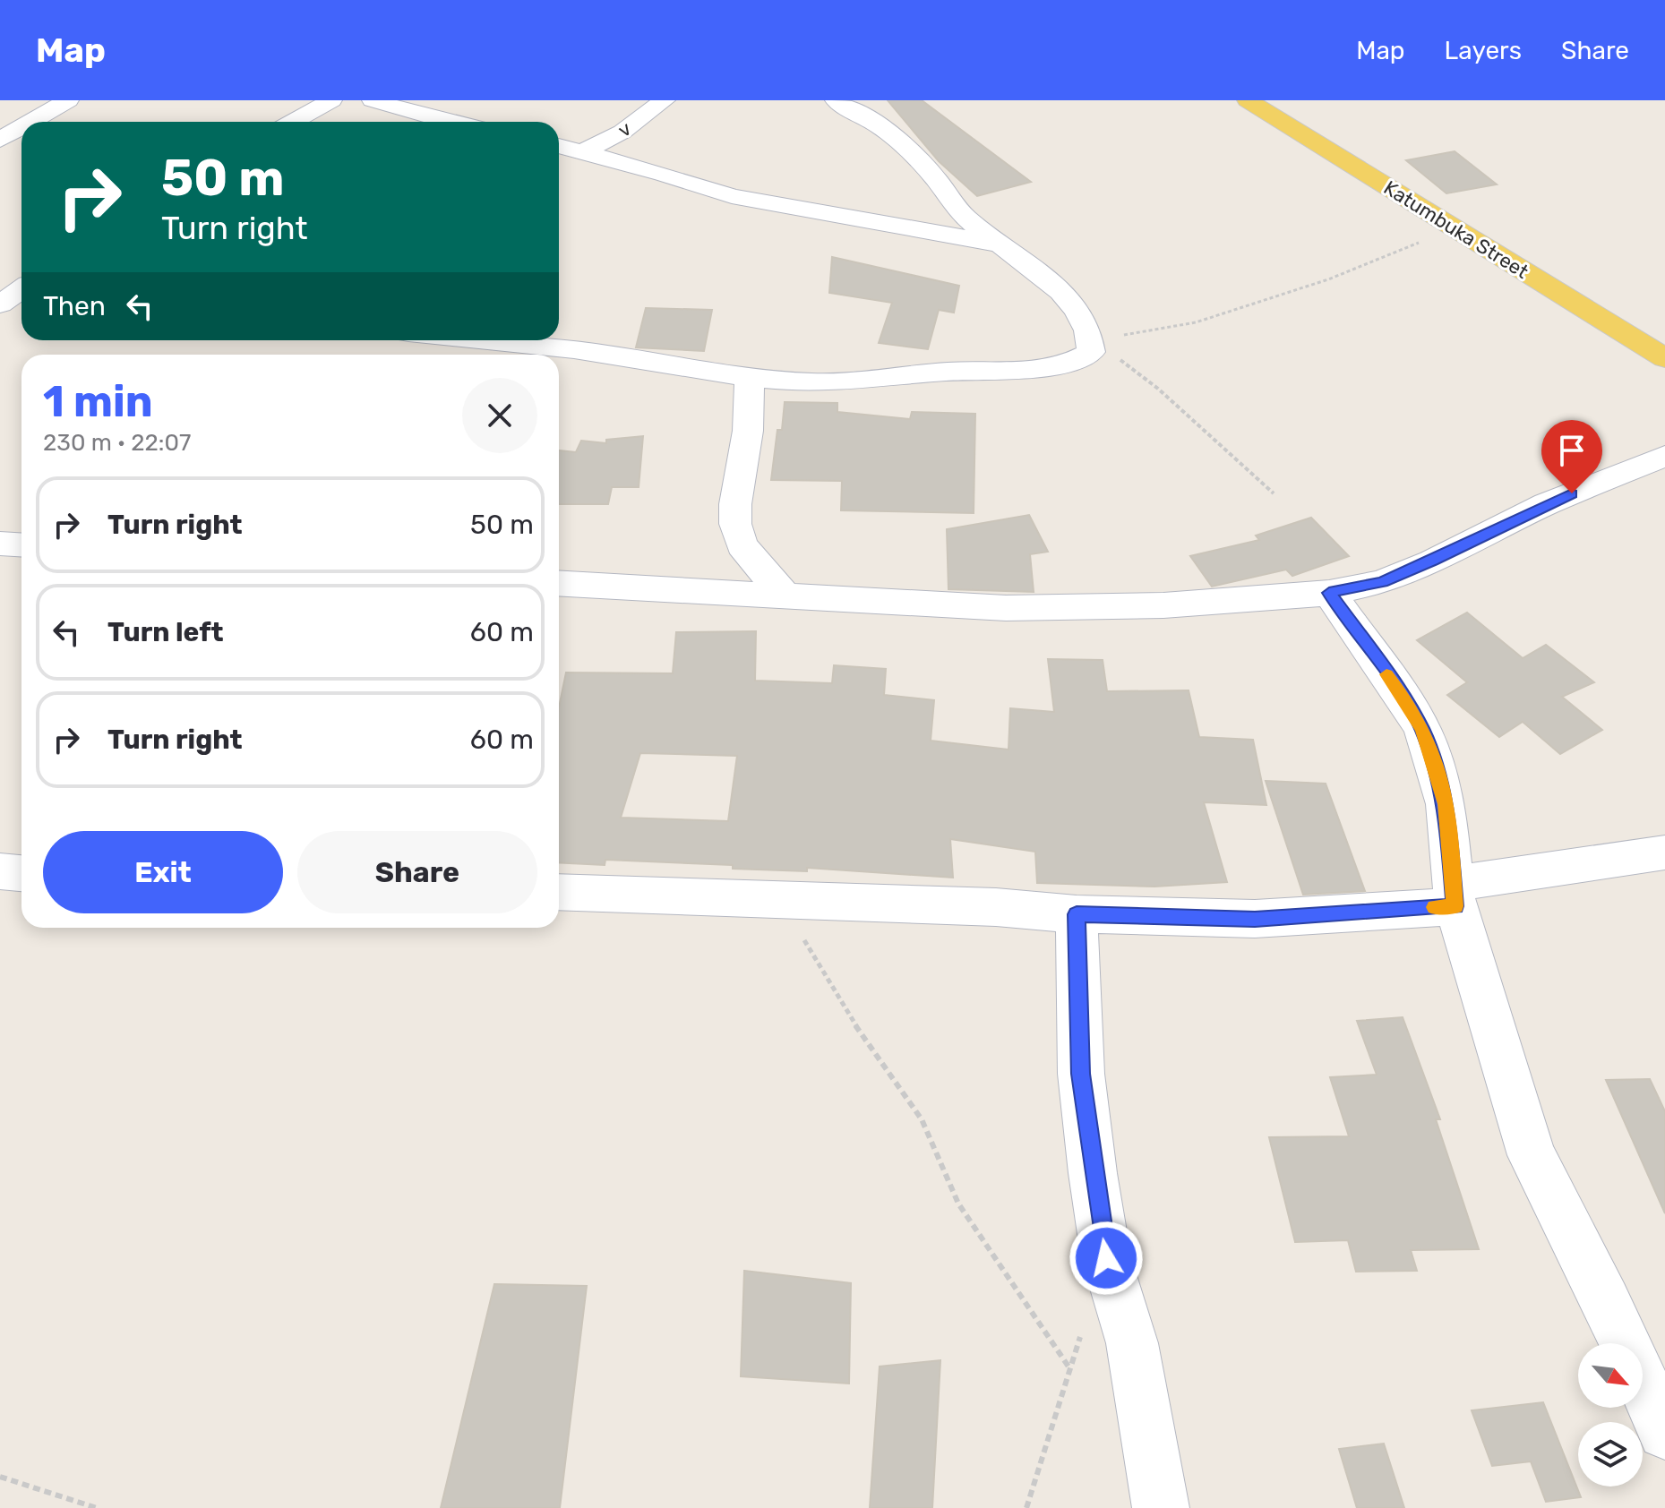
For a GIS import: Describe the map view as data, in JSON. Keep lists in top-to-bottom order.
{
  "streets": {
    "main road": ["Katumbuka Street"],
    "street": ["v"]
  },
  "north": "bottom right",
  "page": {
    "header": "Map",
    "nav": ["Map", "Layers", "Share"],
    "turn": ["50 m", "Turn right"],
    "then": "Then",
    "heading": ["1 min", "230 m · 22:07"],
    "list": [
      {
        "name": "Turn right",
        "value": "50 m"
      },
      {
        "name": "Turn left",
        "value": "60 m"
      },
      {
        "name": "Turn right",
        "value": "60 m"
      }
    ],
    "buttons": ["Exit", "Share"]
  }
}
